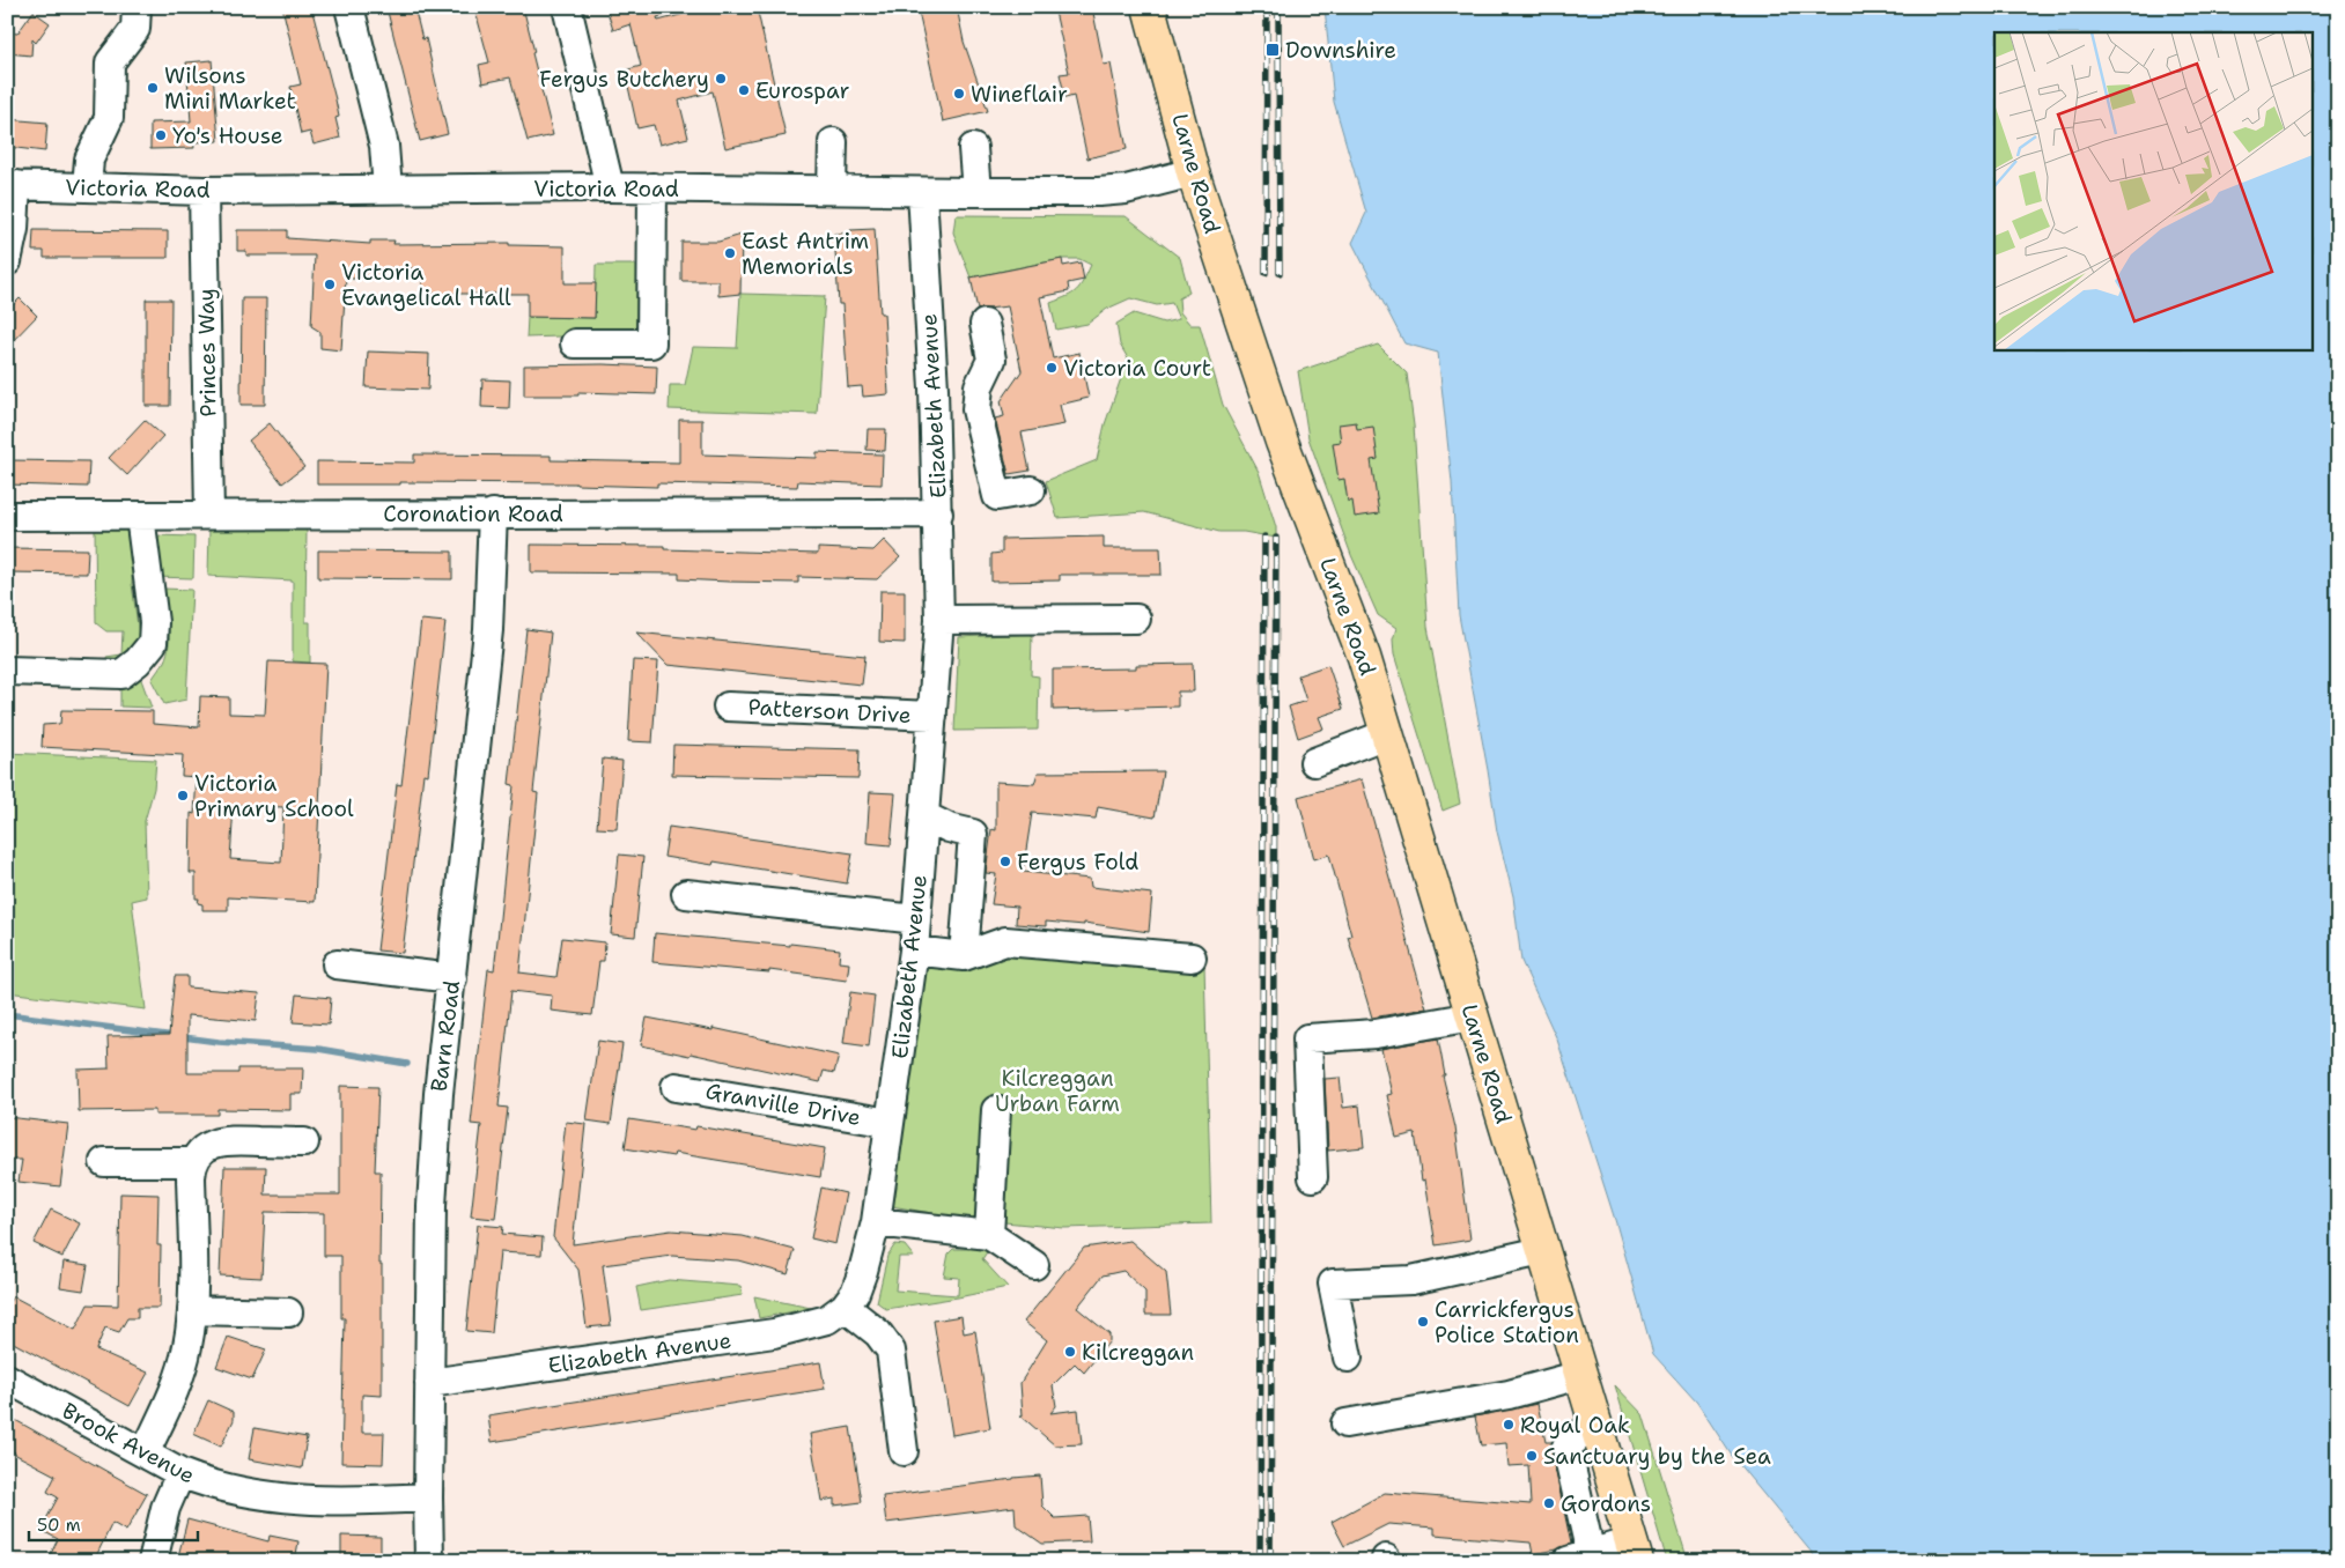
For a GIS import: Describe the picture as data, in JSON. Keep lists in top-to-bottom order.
{
  "streets": {
    "main road": ["Larne Road"],
    "street": [
      "Victoria Road",
      "Princes Way",
      "Elizabeth Avenue",
      "Coronation Road",
      "Patterson Drive",
      "Barn Road",
      "Granville Drive",
      "Brook Avenue"
    ]
  },
  "crossings": [
    ["Larne Road", "Victoria Road"],
    ["Victoria Road", "Princes Way"],
    ["Victoria Road", "Elizabeth Avenue"],
    ["Princes Way", "Coronation Road"],
    ["Elizabeth Avenue", "Coronation Road"],
    ["Elizabeth Avenue", "Patterson Drive"],
    ["Elizabeth Avenue", "Barn Road"],
    ["Elizabeth Avenue", "Granville Drive"],
    ["Coronation Road", "Barn Road"],
    ["Barn Road", "Brook Avenue"]
  ],
  "parks": ["Kilcreggan Urban Farm"],
  "places": {
    "transit": ["Downshire"],
    "other": [
      "Fergus Butchery",
      "Wilsons Mini Market",
      "Eurospar",
      "Wineflair",
      "Yo's House",
      "East Antrim Memorials",
      "Victoria Evangelical Hall",
      "Victoria Court",
      "Victoria Primary School",
      "Fergus Fold",
      "Carrickfergus Police Station",
      "Kilcreggan",
      "Royal Oak",
      "Sanctuary by the Sea",
      "Gordons"
    ]
  },
  "scale_bar": "50 m"
}
